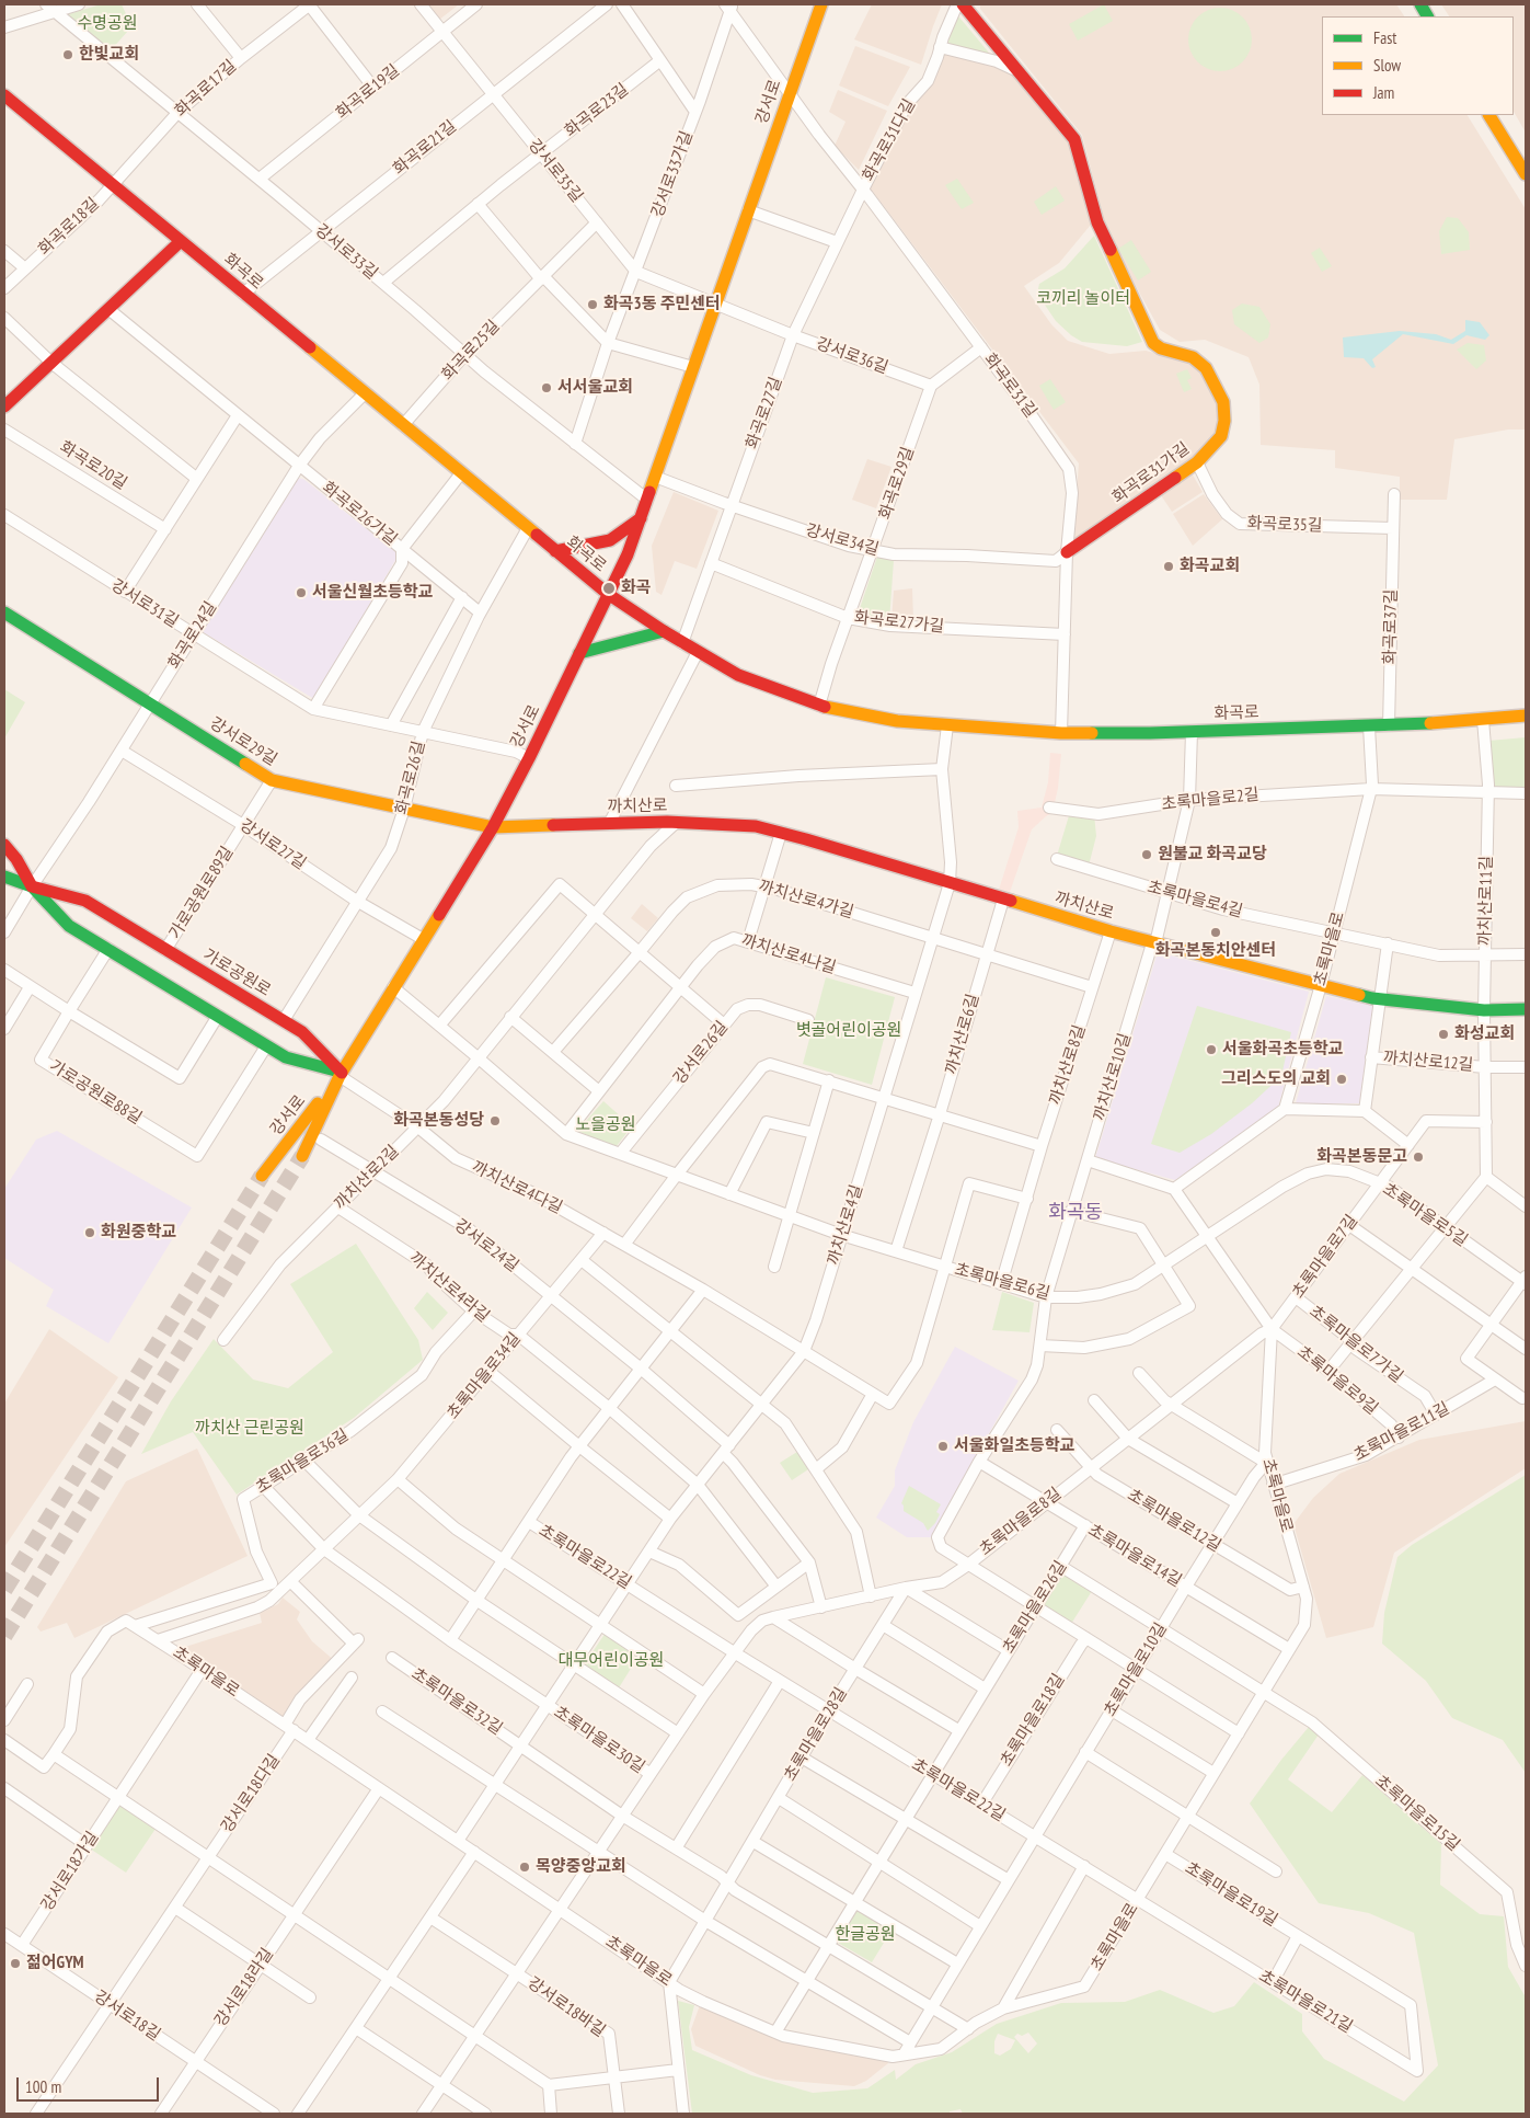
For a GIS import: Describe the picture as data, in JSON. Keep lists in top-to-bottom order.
{
  "streets": {
    "main road": [
      "강서로",
      "화곡로",
      "화곡로31가길",
      "강서로29길",
      "까치산로",
      "가로공원로"
    ],
    "street": [
      "화곡로17길",
      "화곡로19길",
      "화곡로23길",
      "화곡로31다길",
      "화곡로21길",
      "강서로35길",
      "강서로33가길",
      "화곡로18길",
      "강서로33길",
      "화곡로25길",
      "강서로36길",
      "화곡로31길",
      "화곡로27길",
      "화곡로20길",
      "화곡로29길",
      "화곡로26가길",
      "화곡로35길",
      "강서로34길",
      "강서로31길",
      "화곡로27가길",
      "화곡로37길",
      "화곡로24길",
      "화곡로26길",
      "초록마을로2길",
      "강서로27길",
      "가로공원로89길",
      "까치산로4가길",
      "초록마을로4길",
      "까치산로11길",
      "초록마을로",
      "까치산로4나길",
      "까치산로6길",
      "강서로26길",
      "까치산로12길",
      "까치산로8길",
      "까치산로10길",
      "가로공원로88길",
      "까치산로2길",
      "까치산로4다길",
      "초록마을로5길",
      "까치산로4길",
      "강서로24길",
      "초록마을로7길",
      "초록마을로6길",
      "까치산로4라길",
      "초록마을로7가길",
      "초록마을로34길",
      "초록마을로9길",
      "초록마을로11길",
      "초록마을로36길",
      "초록마을로12길",
      "초록마을로8길",
      "초록마을로14길",
      "초록마을로22길",
      "초록마을로26길",
      "초록마을로10길",
      "초록마을로32길",
      "초록마을로18길",
      "초록마을로28길",
      "초록마을로30길",
      "강서로18다길",
      "초록마을로15길",
      "강서로18가길",
      "초록마을로19길",
      "강서로18라길",
      "초록마을로21길",
      "강서로18바길",
      "강서로18길"
    ]
  },
  "crossings": [
    ["화곡로17길", "화곡로18길"],
    ["화곡로17길", "강서로33길"],
    ["화곡로17길", "화곡로"],
    ["화곡로19길", "강서로35길"],
    ["화곡로19길", "강서로33길"],
    ["강서로", "강서로35길"],
    ["강서로", "강서로33길"],
    ["강서로", "화곡로"],
    ["강서로", "강서로36길"],
    ["강서로", "화곡로31길"],
    ["강서로", "강서로34길"],
    ["강서로", "강서로31길"],
    ["강서로", "강서로29길"],
    ["강서로", "까치산로"],
    ["강서로", "강서로27길"],
    ["강서로", "가로공원로"],
    ["강서로", "까치산로4다길"],
    ["화곡로23길", "강서로35길"],
    ["화곡로23길", "강서로33길"],
    ["화곡로31다길", "화곡로31길"],
    ["화곡로31다길", "화곡로27길"],
    ["화곡로21길", "강서로35길"],
    ["화곡로21길", "강서로33길"],
    ["화곡로21길", "화곡로"],
    ["강서로35길", "강서로33가길"],
    ["강서로35길", "화곡로25길"],
    ["강서로35길", "강서로36길"],
    ["강서로33가길", "강서로33길"],
    ["강서로33가길", "화곡로31길"],
    ["화곡로18길", "화곡로"],
    ["강서로33길", "화곡로25길"],
    ["화곡로", "화곡로25길"],
    ["화곡로", "화곡로31길"],
    ["화곡로", "화곡로27길"],
    ["화곡로", "화곡로29길"],
    ["화곡로", "화곡로37길"],
    ["화곡로", "화곡로24길"],
    ["화곡로", "화곡로26길"],
    ["화곡로", "까치산로11길"],
    ["화곡로", "초록마을로"],
    ["화곡로", "까치산로10길"],
    ["강서로36길", "화곡로27길"],
    ["강서로36길", "화곡로29길"],
    ["화곡로31길", "화곡로27길"],
    ["화곡로31길", "화곡로31가길"],
    ["화곡로31길", "강서로34길"],
    ["화곡로31길", "화곡로27가길"],
    ["화곡로27길", "강서로34길"],
    ["화곡로27길", "화곡로27가길"],
    ["화곡로31가길", "화곡로35길"],
    ["화곡로31가길", "강서로34길"],
    ["화곡로29길", "강서로34길"],
    ["화곡로29길", "화곡로27가길"],
    ["화곡로26가길", "화곡로24길"],
    ["화곡로26가길", "화곡로26길"],
    ["화곡로35길", "화곡로37길"],
    ["강서로31길", "화곡로24길"],
    ["강서로31길", "화곡로26길"],
    ["화곡로24길", "강서로29길"],
    ["화곡로24길", "강서로27길"],
    ["화곡로24길", "가로공원로"],
    ["강서로29길", "화곡로26길"],
    ["강서로29길", "까치산로"],
    ["강서로29길", "가로공원로89길"],
    ["화곡로26길", "강서로27길"],
    ["화곡로26길", "가로공원로"],
    ["초록마을로2길", "초록마을로"],
    ["초록마을로2길", "까치산로10길"],
    ["까치산로", "까치산로11길"],
    ["까치산로", "초록마을로"],
    ["까치산로", "까치산로6길"],
    ["까치산로", "까치산로12길"],
    ["까치산로", "까치산로8길"],
    ["까치산로", "까치산로10길"],
    ["까치산로", "까치산로2길"],
    ["까치산로", "까치산로4길"],
    ["강서로27길", "가로공원로89길"],
    ["가로공원로89길", "가로공원로"],
    ["까치산로4가길", "까치산로4길"],
    ["초록마을로4길", "까치산로11길"],
    ["초록마을로4길", "초록마을로"],
    ["초록마을로4길", "까치산로10길"],
    ["까치산로11길", "까치산로12길"],
    ["초록마을로", "초록마을로7길"],
    ["초록마을로", "초록마을로34길"],
    ["초록마을로", "초록마을로9길"],
    ["초록마을로", "초록마을로11길"],
    ["초록마을로", "초록마을로12길"],
    ["초록마을로", "초록마을로8길"],
    ["초록마을로", "초록마을로14길"],
    ["초록마을로", "초록마을로22길"],
    ["초록마을로", "초록마을로26길"],
    ["초록마을로", "초록마을로10길"],
    ["초록마을로", "초록마을로28길"],
    ["초록마을로", "초록마을로30길"],
    ["초록마을로", "강서로18다길"],
    ["초록마을로", "초록마을로15길"],
    ["초록마을로", "강서로18가길"],
    ["초록마을로", "초록마을로19길"],
    ["초록마을로", "강서로18라길"],
    ["초록마을로", "초록마을로21길"],
    ["초록마을로", "강서로18바길"],
    ["까치산로4나길", "까치산로4길"],
    ["가로공원로", "가로공원로88길"],
    ["가로공원로", "까치산로4다길"],
    ["까치산로6길", "초록마을로6길"],
    ["까치산로8길", "초록마을로6길"],
    ["까치산로10길", "초록마을로6길"],
    ["까치산로10길", "초록마을로8길"],
    ["까치산로10길", "초록마을로14길"],
    ["까치산로2길", "까치산로4다길"],
    ["까치산로2길", "강서로24길"],
    ["까치산로2길", "까치산로4라길"],
    ["까치산로4다길", "까치산로4길"],
    ["까치산로4다길", "초록마을로34길"],
    ["초록마을로5길", "초록마을로7길"],
    ["초록마을로5길", "초록마을로6길"],
    ["까치산로4길", "강서로24길"],
    ["까치산로4길", "초록마을로6길"],
    ["까치산로4길", "까치산로4라길"],
    ["까치산로4길", "초록마을로22길"],
    ["강서로24길", "초록마을로34길"],
    ["초록마을로7길", "초록마을로7가길"],
    ["초록마을로7길", "초록마을로9길"],
    ["초록마을로7길", "초록마을로8길"],
    ["까치산로4라길", "초록마을로34길"],
    ["까치산로4라길", "초록마을로36길"],
    ["초록마을로7가길", "초록마을로11길"],
    ["초록마을로34길", "초록마을로36길"],
    ["초록마을로9길", "초록마을로11길"],
    ["초록마을로9길", "초록마을로8길"],
    ["초록마을로12길", "초록마을로8길"],
    ["초록마을로12길", "초록마을로10길"],
    ["초록마을로8길", "초록마을로14길"],
    ["초록마을로8길", "초록마을로22길"],
    ["초록마을로8길", "초록마을로28길"],
    ["초록마을로8길", "초록마을로30길"],
    ["초록마을로14길", "초록마을로26길"],
    ["초록마을로14길", "초록마을로10길"],
    ["초록마을로22길", "초록마을로26길"],
    ["초록마을로22길", "초록마을로10길"],
    ["초록마을로22길", "초록마을로18길"],
    ["초록마을로22길", "초록마을로28길"],
    ["초록마을로22길", "초록마을로30길"],
    ["초록마을로22길", "초록마을로21길"],
    ["초록마을로26길", "초록마을로15길"],
    ["초록마을로10길", "초록마을로15길"],
    ["초록마을로30길", "강서로18바길"],
    ["강서로18다길", "강서로18길"],
    ["강서로18가길", "강서로18길"],
    ["초록마을로19길", "초록마을로21길"],
    ["강서로18라길", "강서로18길"]
  ],
  "districts": ["화곡동"],
  "parks": [
    "수명공원",
    "코끼리 놀이터",
    "볏골어린이공원",
    "노을공원",
    "까치산 근린공원",
    "대무어린이공원",
    "한글공원"
  ],
  "places": [
    "한빛교회",
    "화곡3동 주민센터",
    "서서울교회",
    "화곡교회",
    "화곡",
    "서울신월초등학교",
    "원불교 화곡교당",
    "화곡본동치안센터",
    "화성교회",
    "서울화곡초등학교",
    "그리스도의 교회",
    "화곡본동성당",
    "화곡본동문고",
    "화원중학교",
    "서울화일초등학교",
    "목양중앙교회",
    "젊어GYM"
  ],
  "legend": ["Fast", "Slow", "Jam"],
  "scale_bar": "100 m"
}
